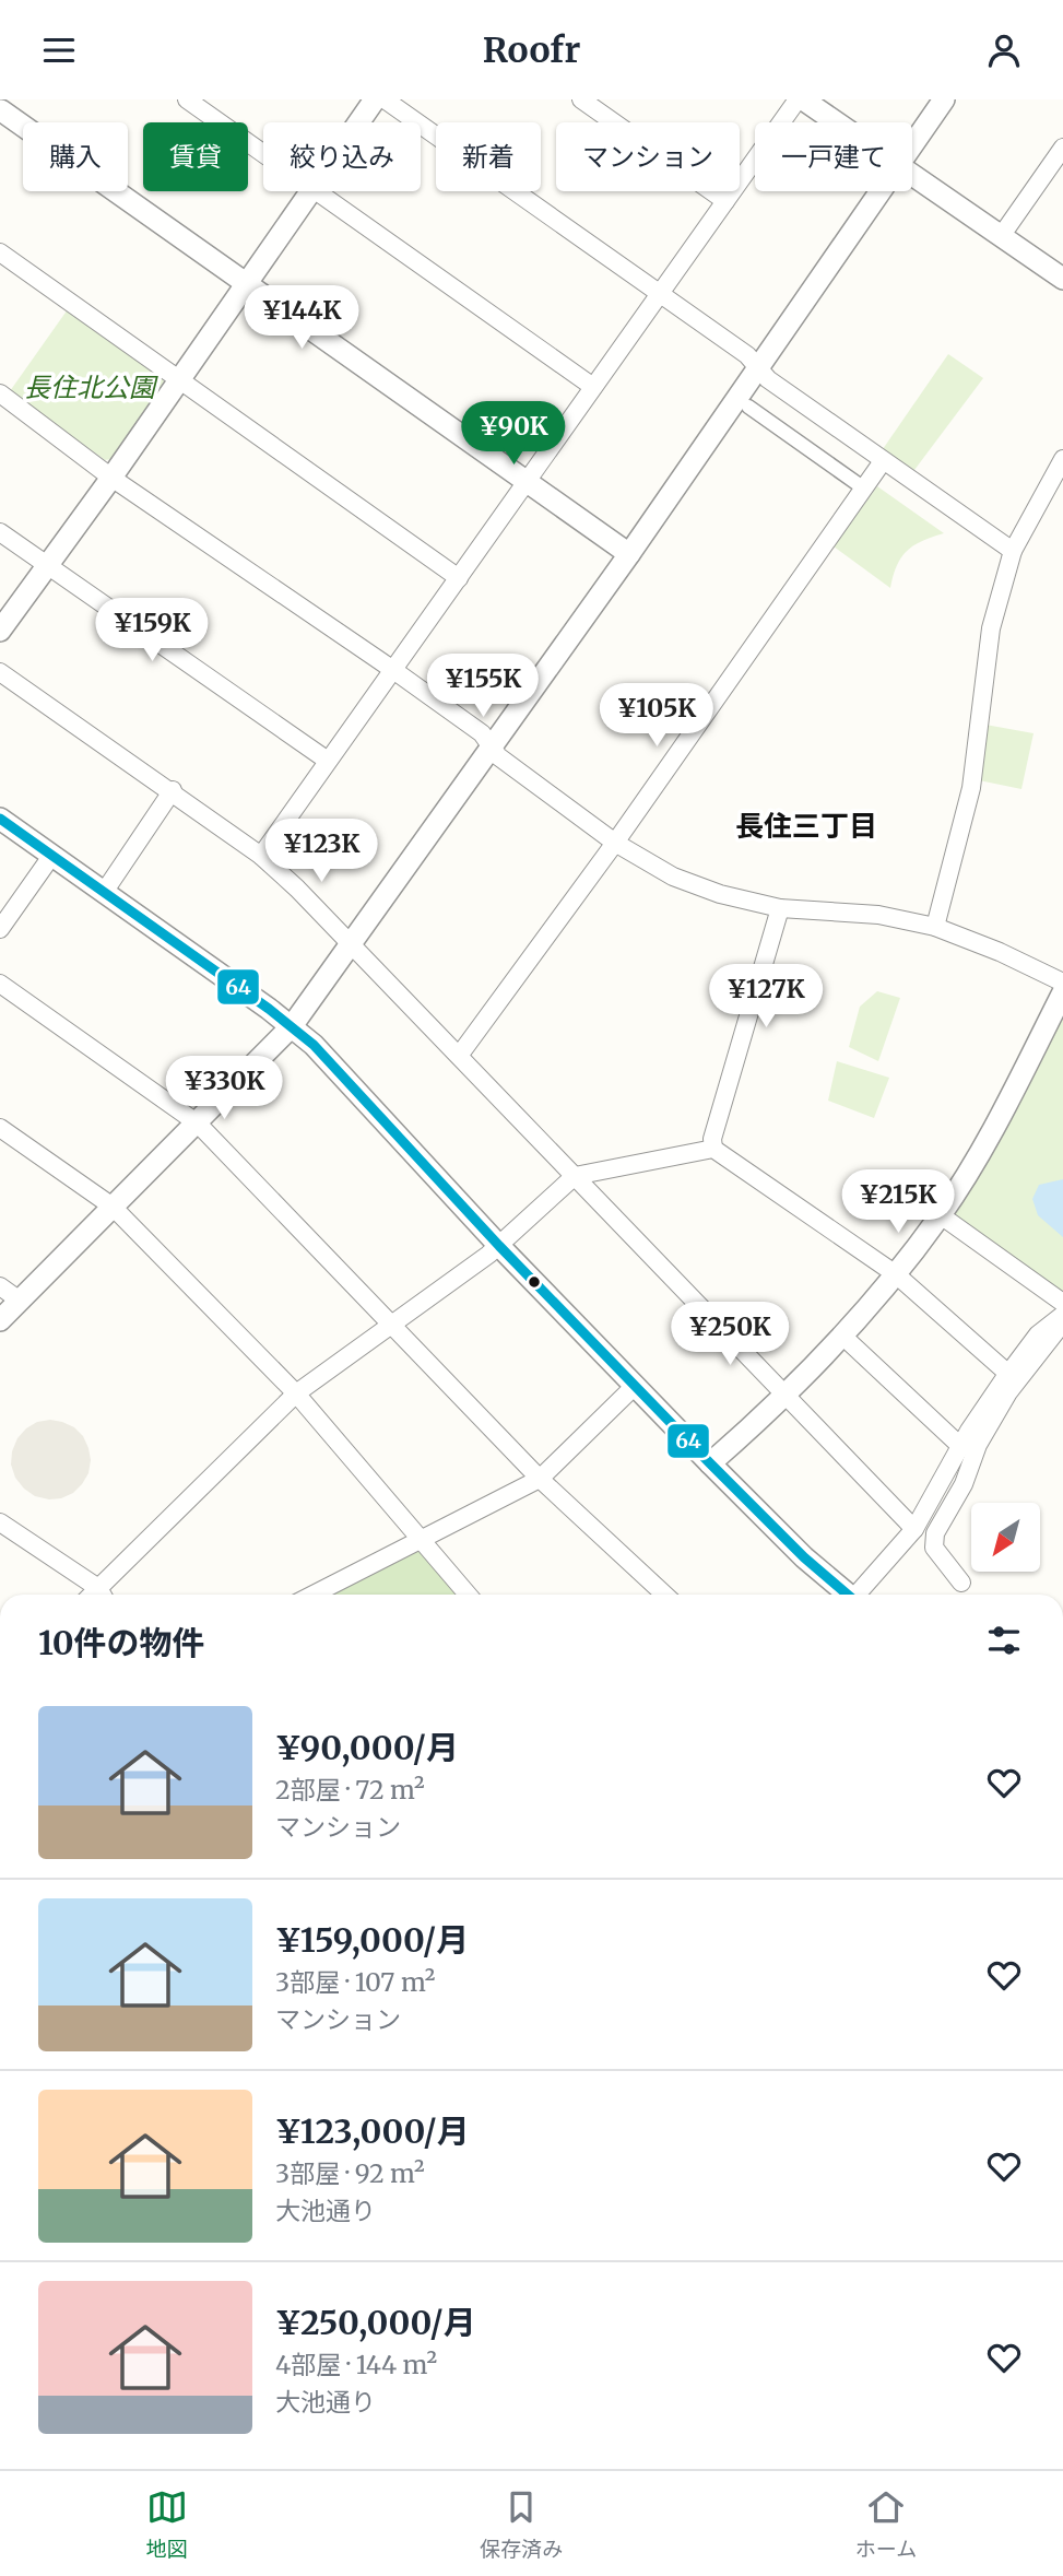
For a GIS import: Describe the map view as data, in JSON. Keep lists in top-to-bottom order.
{
  "districts": ["長住三丁目"],
  "parks": ["長住北公園"],
  "lines": ["transit line 64"],
  "north": "bottom left",
  "page": {
    "header": "Roofr",
    "chip": [
      "購入",
      "賃貸",
      "絞り込み",
      "新着",
      "マンション",
      "一戸建て"
    ],
    "price": [
      "¥144K",
      "¥90K",
      "¥159K",
      "¥155K",
      "¥105K",
      "¥123K",
      "¥127K",
      "¥330K",
      "¥215K",
      "¥250K"
    ],
    "heading": "10件の物件",
    "list": [
      {
        "name": "¥90,000/月",
        "note": "2部屋 · 72 m² · マンション"
      },
      {
        "name": "¥159,000/月",
        "note": "3部屋 · 107 m² · マンション"
      },
      {
        "name": "¥123,000/月",
        "note": "3部屋 · 92 m² · 大池通り"
      },
      {
        "name": "¥250,000/月",
        "note": "4部屋 · 144 m² · 大池通り"
      }
    ],
    "tabs": ["地図", "保存済み", "ホーム"]
  }
}
